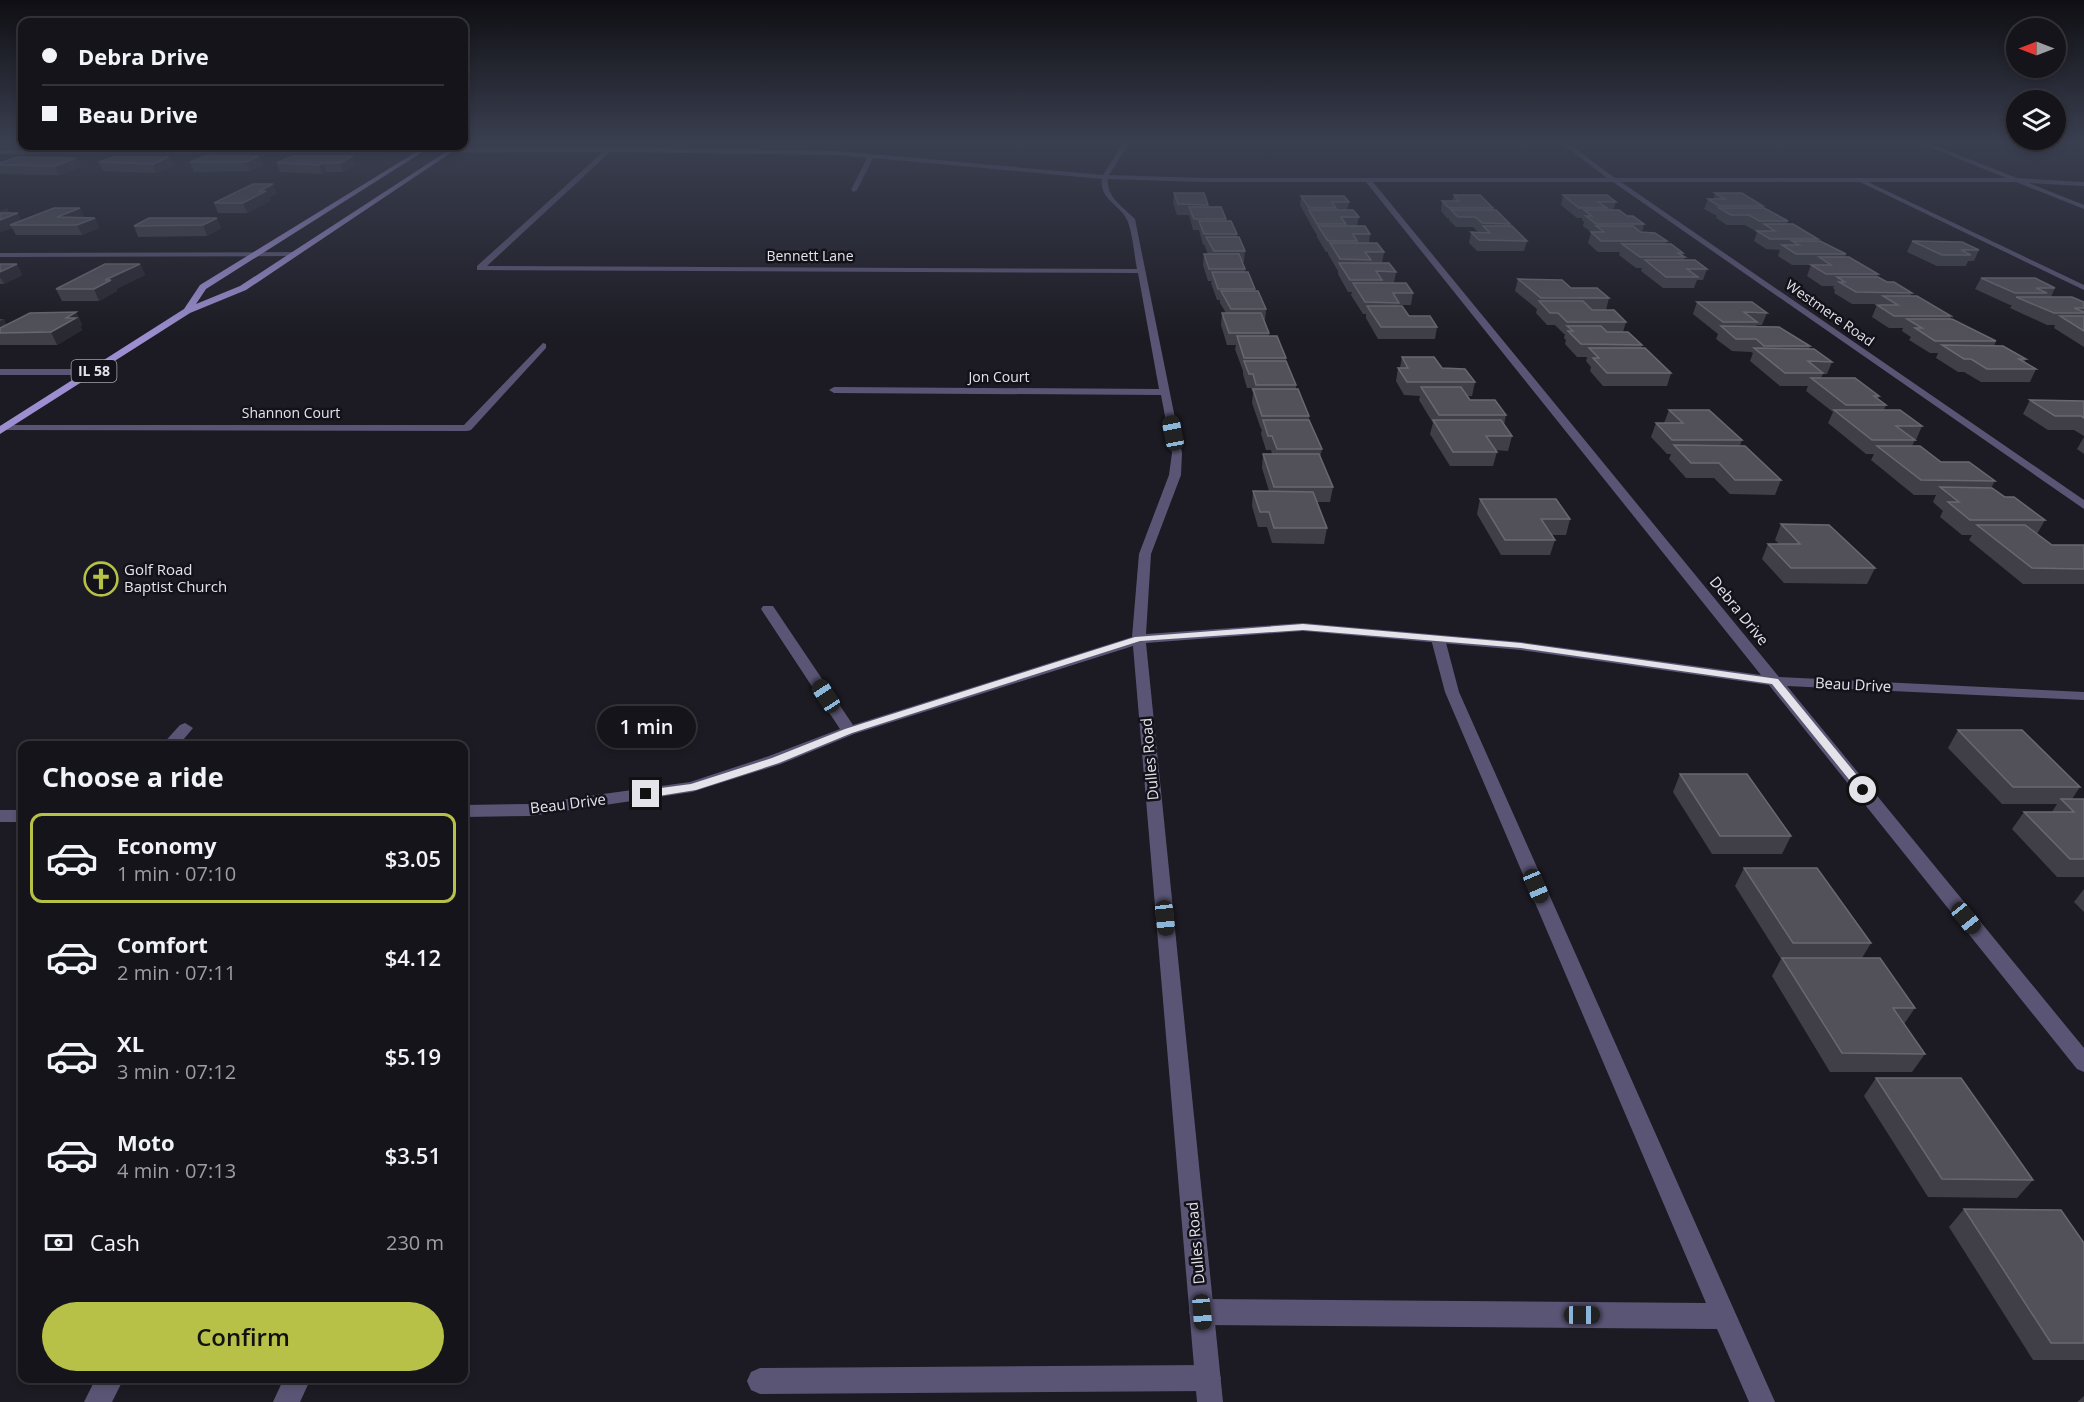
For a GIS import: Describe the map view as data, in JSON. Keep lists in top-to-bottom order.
{
  "streets": {
    "main road": ["IL 58"],
    "street": [
      "Bennett Lane",
      "Westmere Road",
      "Jon Court",
      "Shannon Court",
      "Debra Drive",
      "Beau Drive",
      "Dulles Road"
    ]
  },
  "crossings": [
    ["Bennett Lane", "Dulles Road"],
    ["IL 58", "Shannon Court"],
    ["Jon Court", "Dulles Road"],
    ["Debra Drive", "Beau Drive"],
    ["Beau Drive", "Dulles Road"]
  ],
  "places": {
    "church": ["Golf Road Baptist Church"]
  },
  "north": "left",
  "page": {
    "banner": ["Debra Drive", "Beau Drive"],
    "bubble": "1 min",
    "heading": "Choose a ride",
    "list": [
      {
        "name": "Economy",
        "note": "1 min · 07:10",
        "value": "$3.05"
      },
      {
        "name": "Comfort",
        "note": "2 min · 07:11",
        "value": "$4.12"
      },
      {
        "name": "XL",
        "note": "3 min · 07:12",
        "value": "$5.19"
      },
      {
        "name": "Moto",
        "note": "4 min · 07:13",
        "value": "$3.51"
      }
    ],
    "pay": ["Cash", "230 m"],
    "buttons": "Confirm"
  }
}
